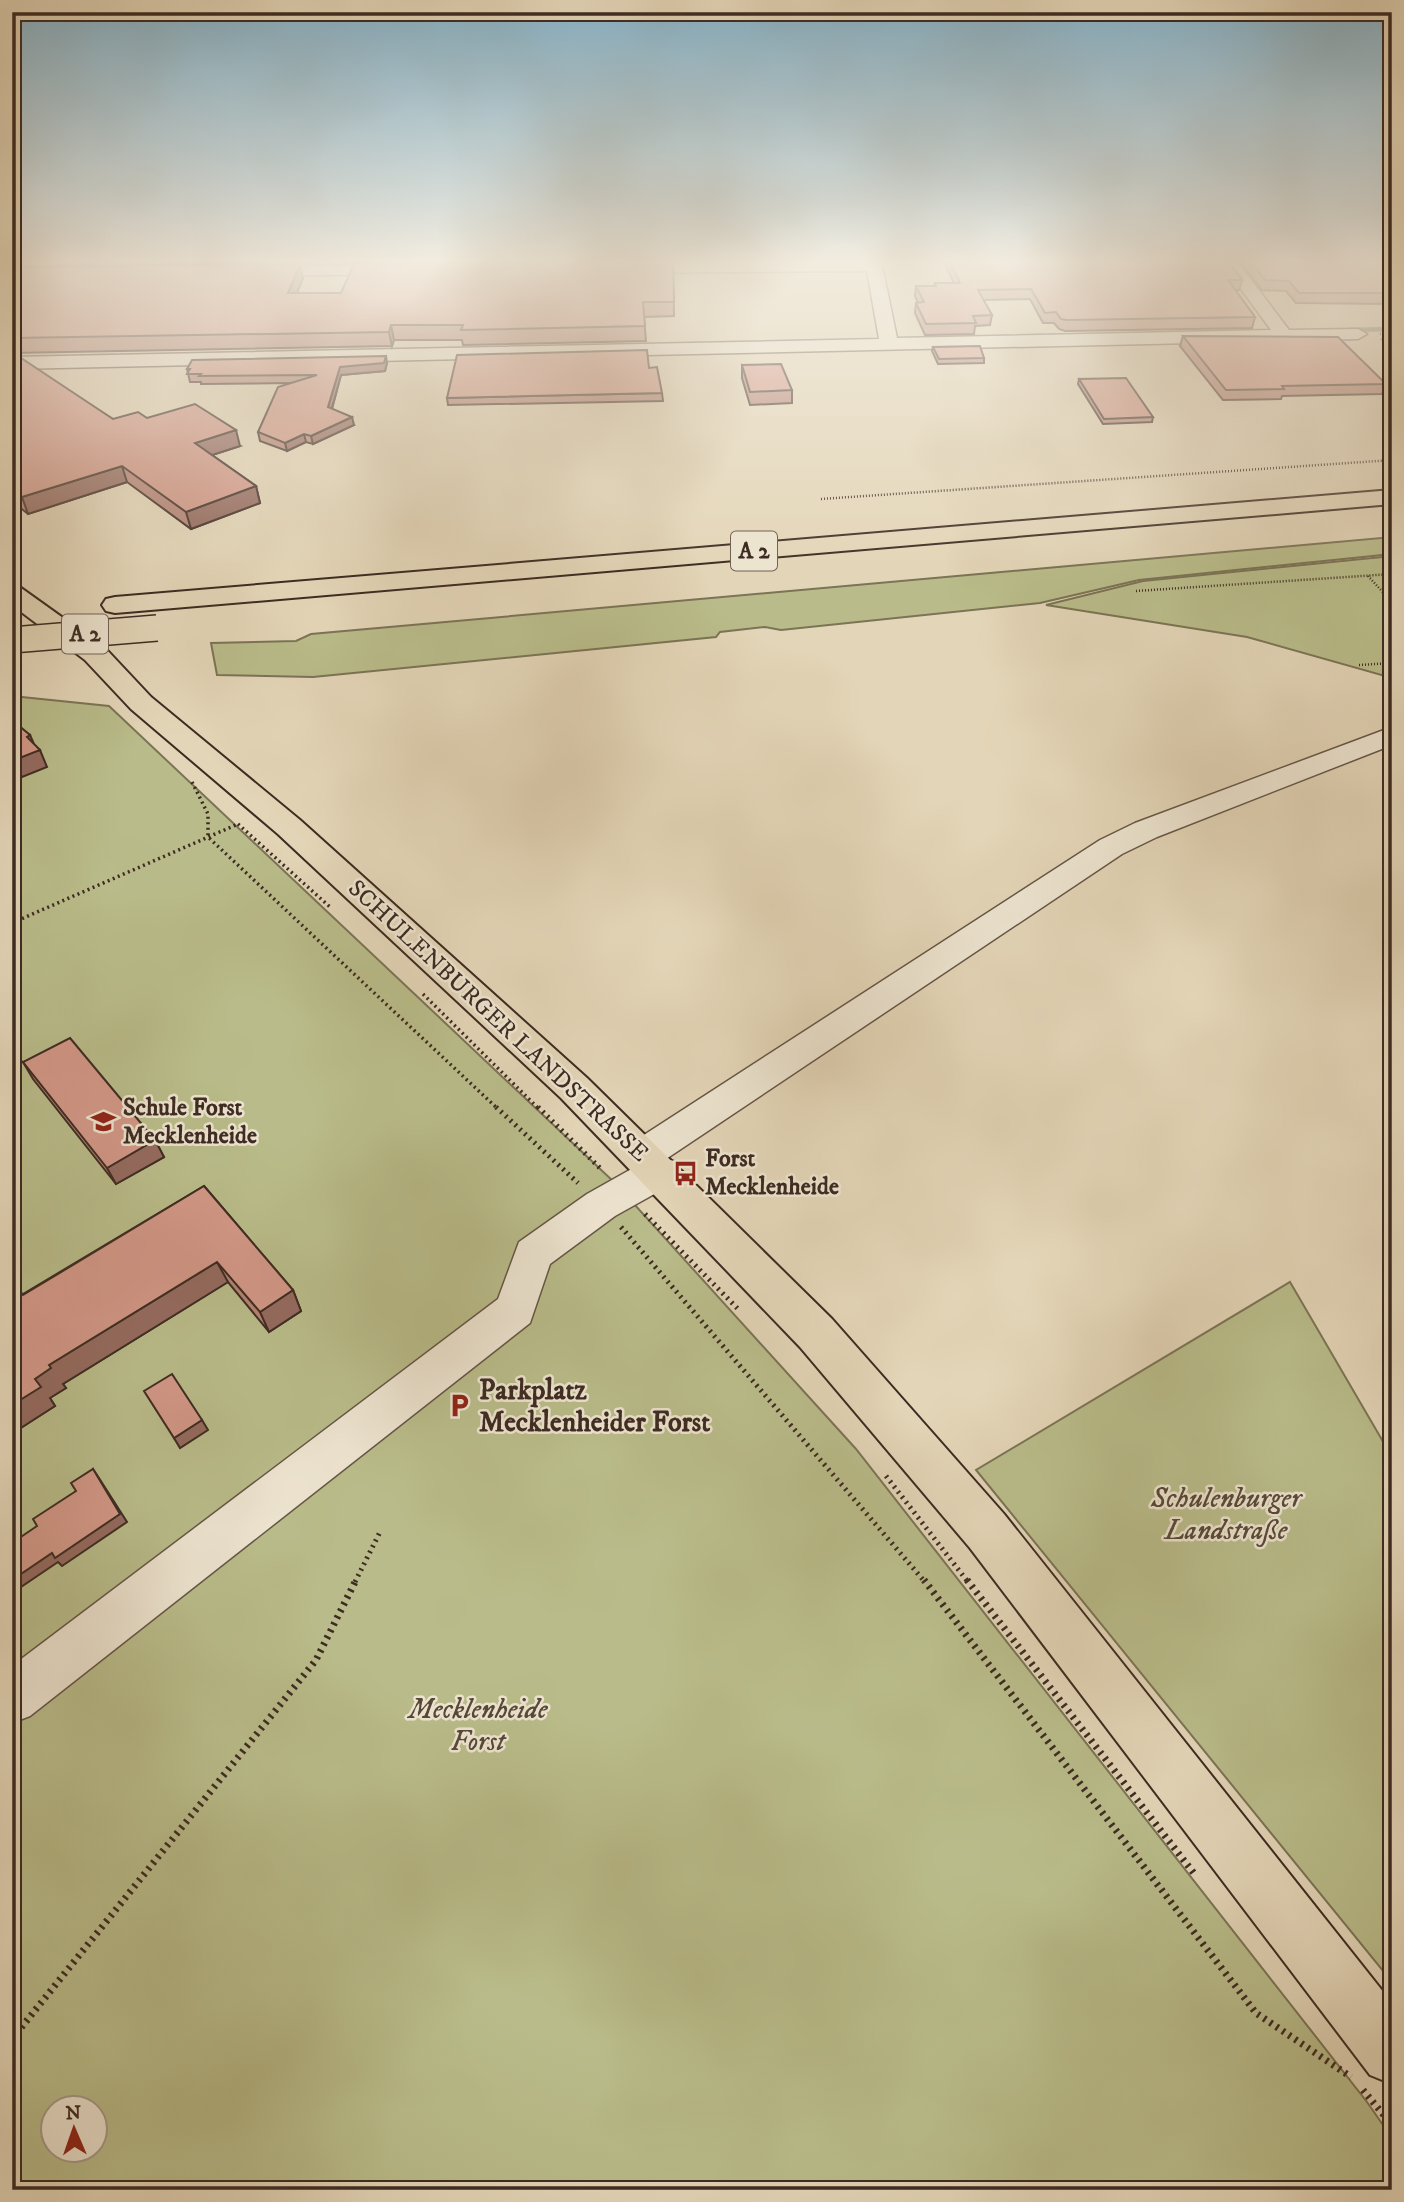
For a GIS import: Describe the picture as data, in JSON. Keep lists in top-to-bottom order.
{
  "streets": {
    "main road": ["A 2", "SCHULENBURGER LANDSTRASSE"]
  },
  "crossings": [
    ["A 2", "SCHULENBURGER LANDSTRASSE"]
  ],
  "parks": ["Schulenburger Landstraße", "Mecklenheide Forst"],
  "places": {
    "school or university": ["Schule Forst Mecklenheide"],
    "bus stop": ["Forst Mecklenheide"],
    "parking": ["Parkplatz Mecklenheider Forst"]
  },
  "north": "top"
}
